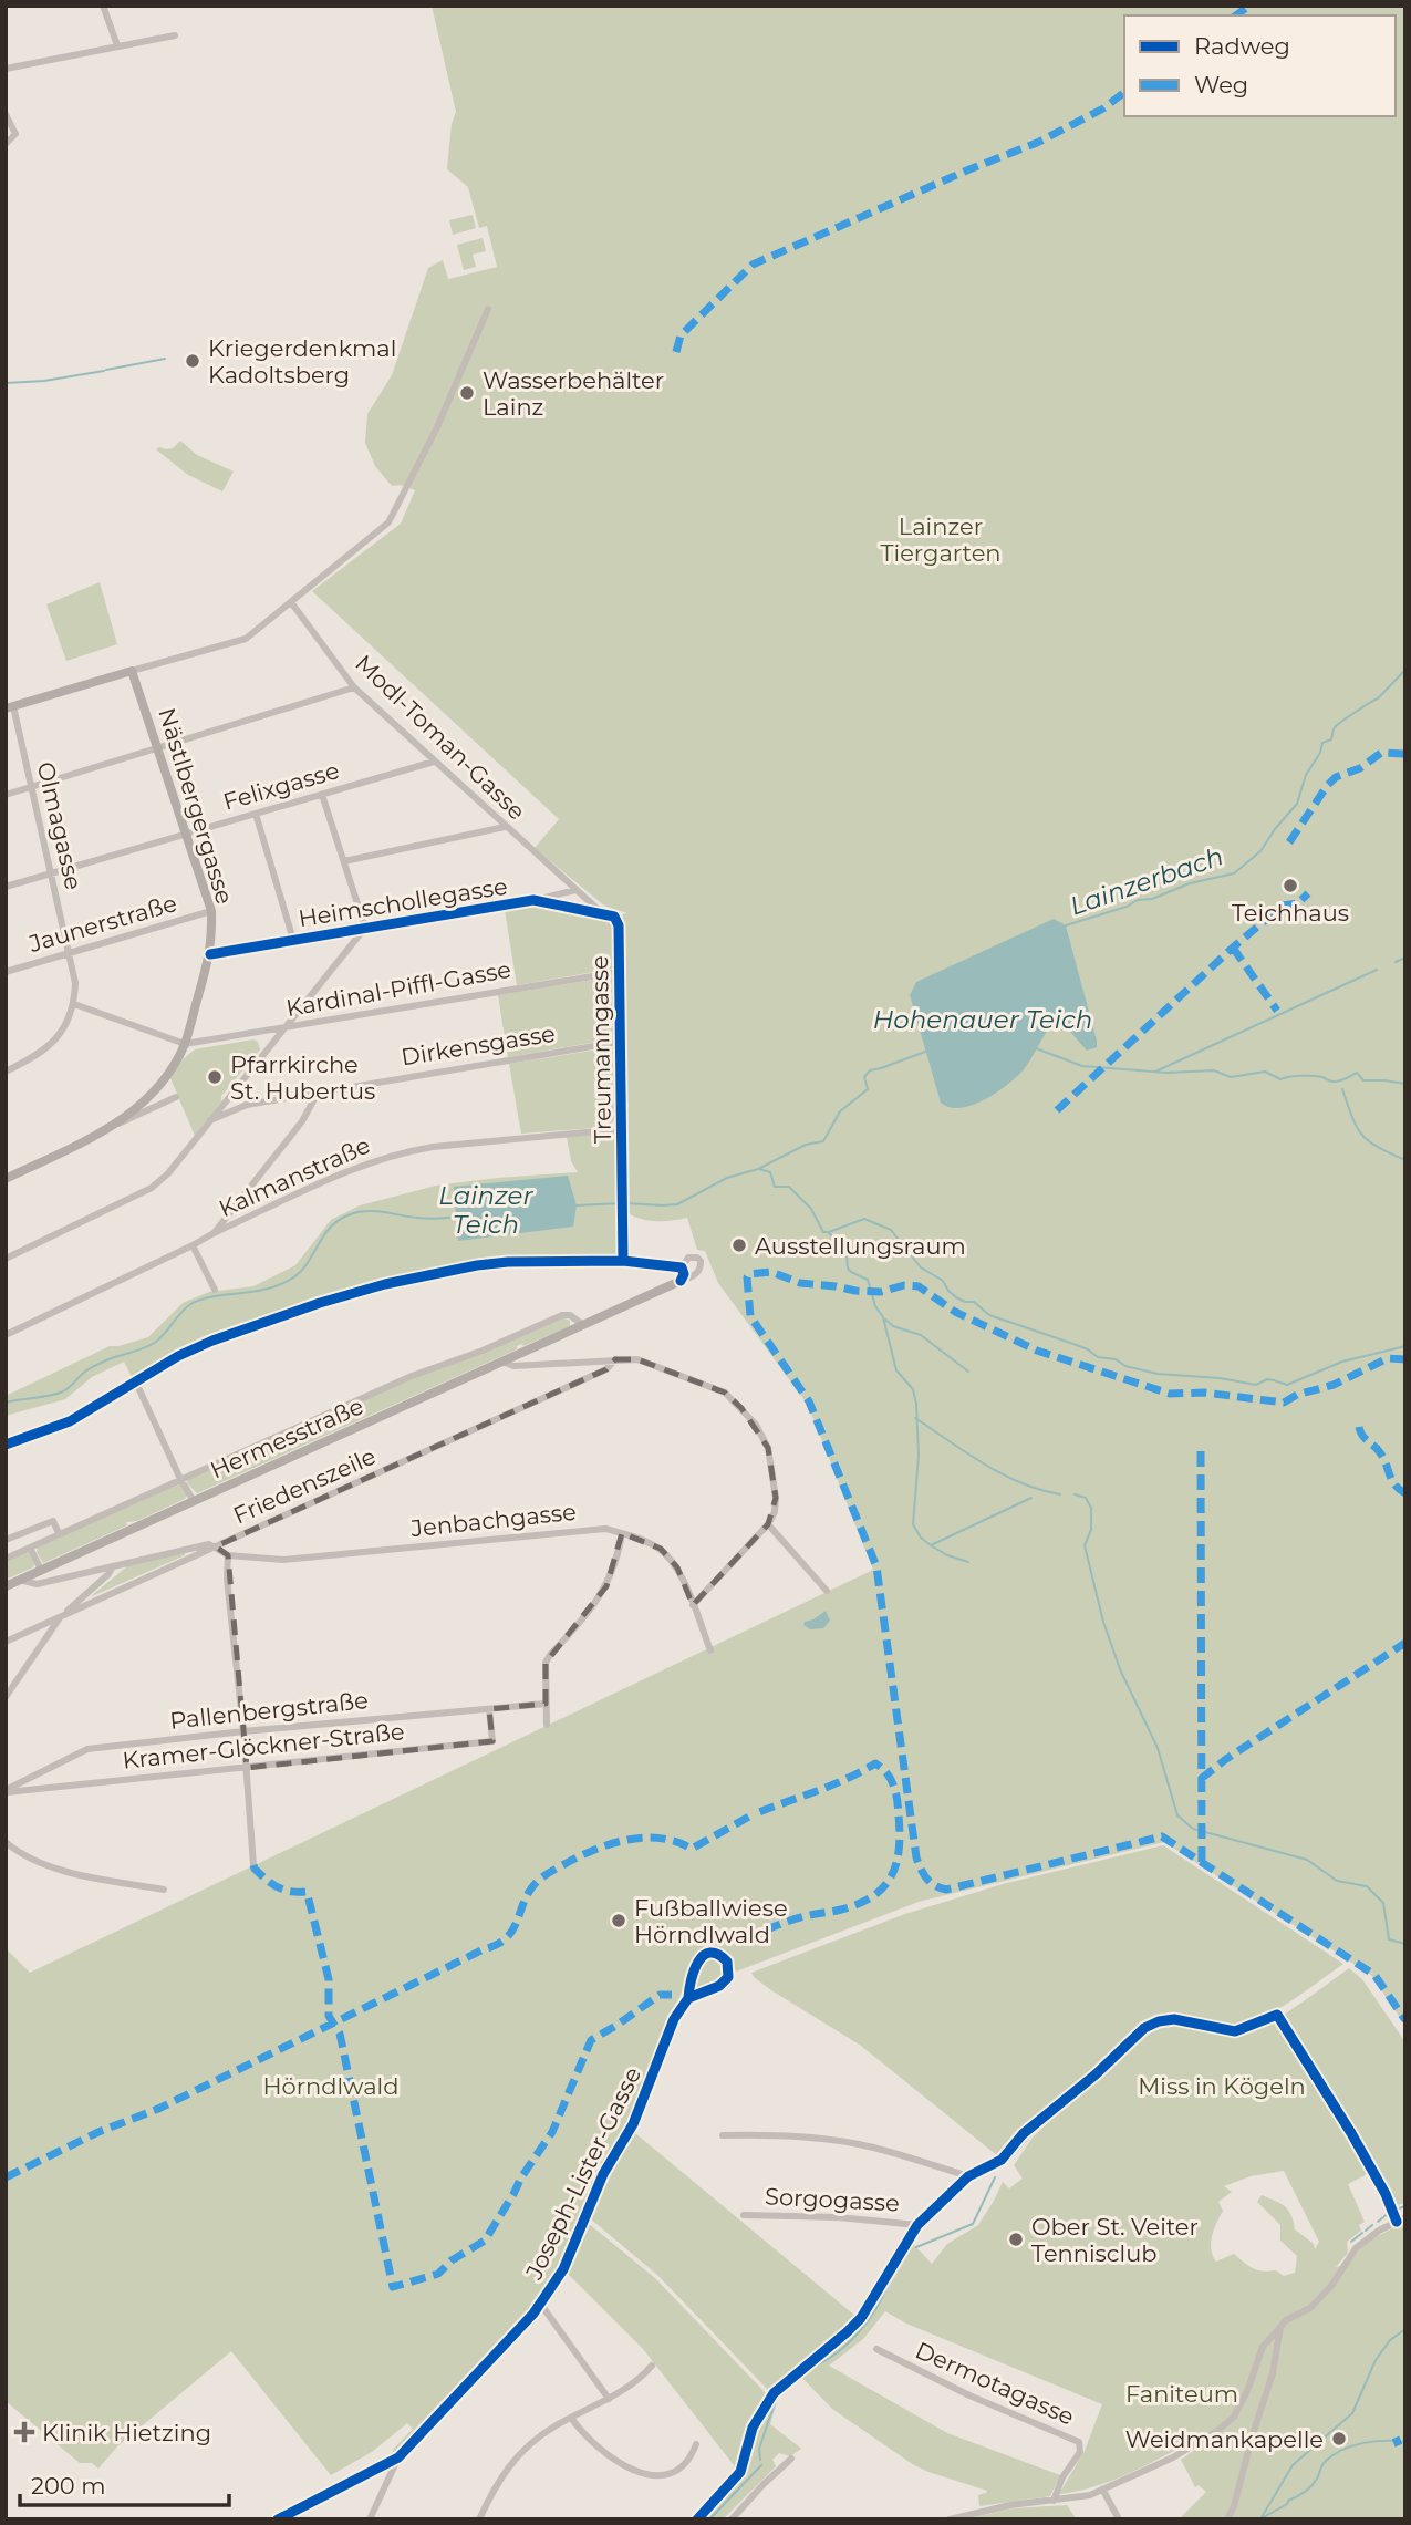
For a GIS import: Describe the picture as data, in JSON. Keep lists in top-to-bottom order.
{
  "streets": {
    "street": [
      "Modl-Toman-Gasse",
      "Felixgasse",
      "Nästlbergergasse",
      "Olmagasse",
      "Heimschollegasse",
      "Jaunerstraße",
      "Kardinal-Piffl-Gasse",
      "Dirkensgasse",
      "Treumanngasse",
      "Kalmanstraße",
      "Hermesstraße",
      "Friedenszeile",
      "Jenbachgasse",
      "Pallenbergstraße",
      "Kramer-Glöckner-Straße",
      "Joseph-Lister-Gasse",
      "Sorgogasse",
      "Dermotagasse"
    ]
  },
  "crossings": [
    ["Modl-Toman-Gasse", "Felixgasse"],
    ["Modl-Toman-Gasse", "Heimschollegasse"],
    ["Modl-Toman-Gasse", "Treumanngasse"],
    ["Felixgasse", "Nästlbergergasse"],
    ["Felixgasse", "Olmagasse"],
    ["Nästlbergergasse", "Heimschollegasse"],
    ["Nästlbergergasse", "Jaunerstraße"],
    ["Nästlbergergasse", "Kardinal-Piffl-Gasse"],
    ["Olmagasse", "Jaunerstraße"],
    ["Heimschollegasse", "Treumanngasse"],
    ["Kardinal-Piffl-Gasse", "Treumanngasse"],
    ["Dirkensgasse", "Treumanngasse"],
    ["Treumanngasse", "Kalmanstraße"],
    ["Pallenbergstraße", "Kramer-Glöckner-Straße"]
  ],
  "water": ["Lainzerbach", "Hohenauer Teich", "Lainzer Teich"],
  "parks": [
    "Lainzer Tiergarten",
    "Hörndlwald",
    "Miss in Kögeln",
    "Faniteum"
  ],
  "places": {
    "other": [
      "Kriegerdenkmal Kadoltsberg",
      "Wasserbehälter Lainz",
      "Teichhaus",
      "Pfarrkirche St. Hubertus",
      "Ausstellungsraum",
      "Fußballwiese Hörndlwald",
      "Ober St. Veiter Tennisclub",
      "Weidmankapelle"
    ],
    "health": ["Klinik Hietzing"]
  },
  "legend": ["Radweg", "Weg"],
  "scale_bar": "200 m"
}
